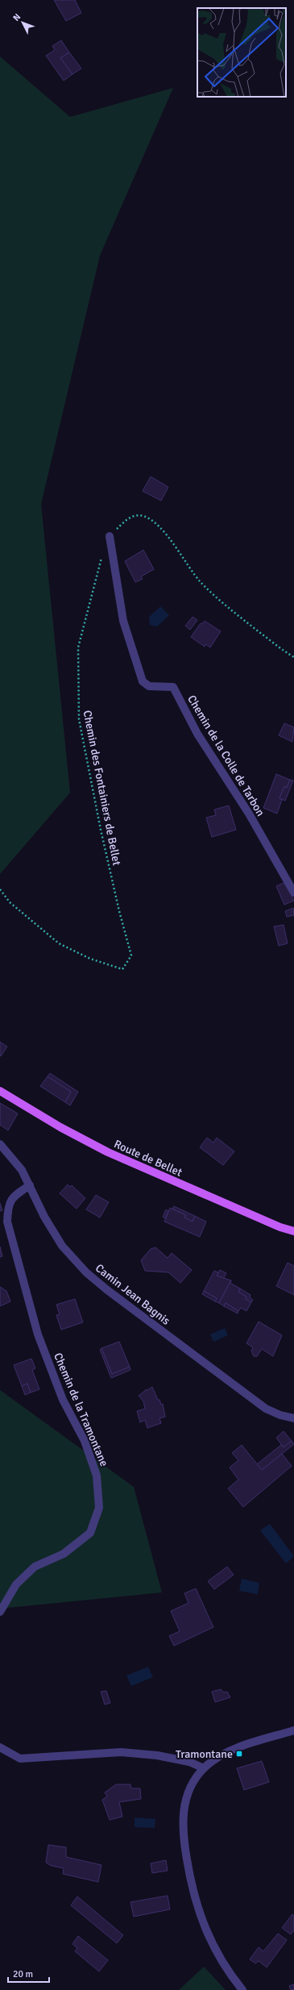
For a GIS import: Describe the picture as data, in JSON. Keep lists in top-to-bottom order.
{
  "streets": {
    "main road": ["Route de Bellet"],
    "street": ["Chemin de la Colle de Tarbon", "Camin Jean Bagnis", "Chemin de la Tramontane"],
    "path": ["Chemin des Fontainiers de Bellet"]
  },
  "crossings": [
    ["Camin Jean Bagnis", "Chemin de la Tramontane"]
  ],
  "places": {
    "transit": ["Tramontane"]
  },
  "scale_bar": "20 m",
  "north": "top left"
}
